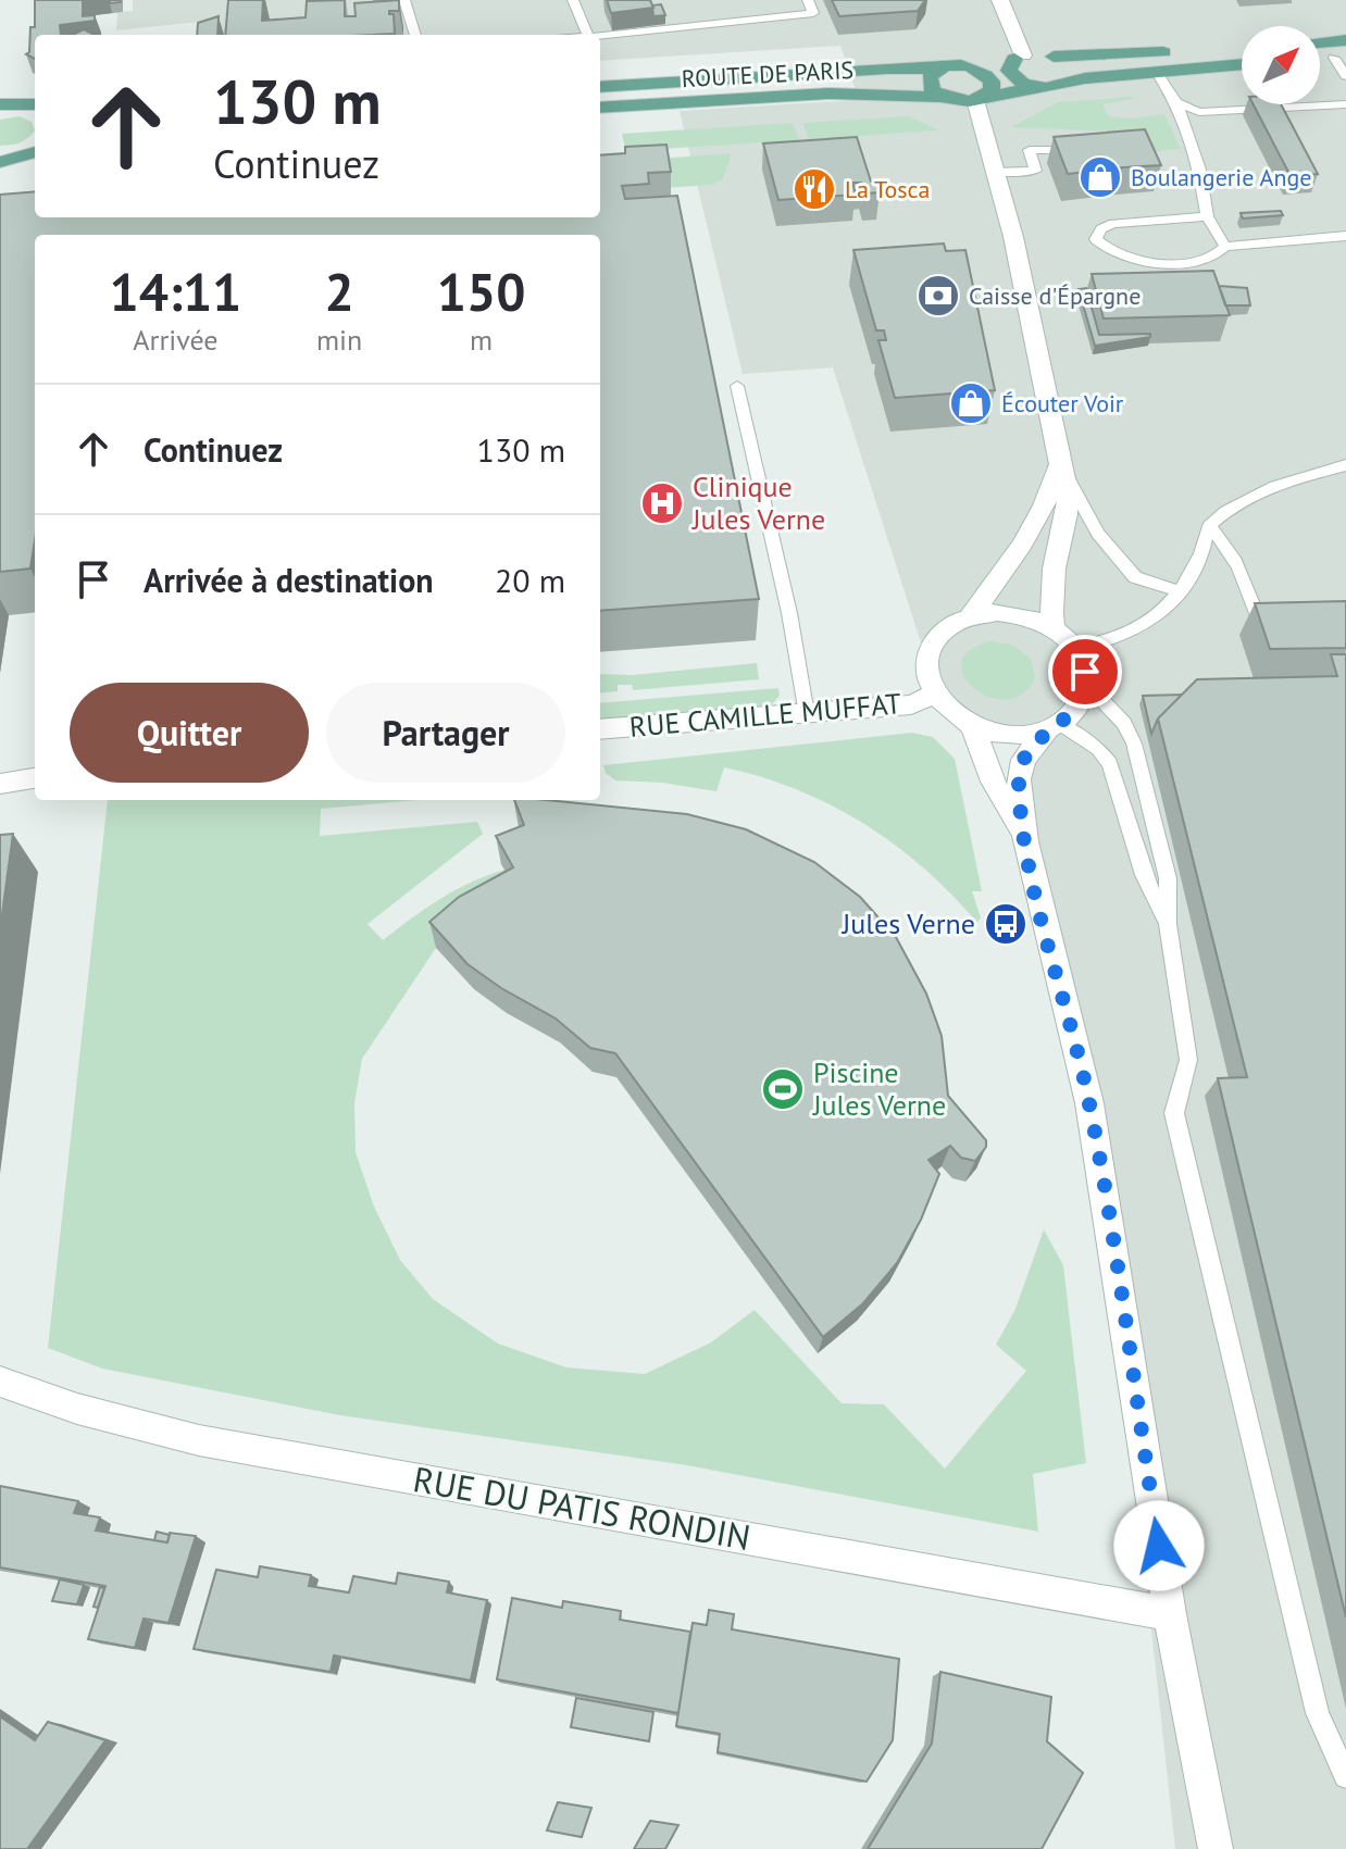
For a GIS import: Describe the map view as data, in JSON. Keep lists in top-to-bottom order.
{
  "streets": {
    "main road": ["ROUTE DE PARIS"],
    "street": ["RUE CAMILLE MUFFAT", "RUE DU PATIS RONDIN"]
  },
  "places": {
    "shop": ["Boulangerie Ange", "Écouter Voir"],
    "restaurant": ["La Tosca"],
    "bank": ["Caisse d'Épargne"],
    "hospital": ["Clinique Jules Verne"],
    "bus stop": ["Jules Verne"],
    "sports": ["Piscine Jules Verne"]
  },
  "north": "top right",
  "page": {
    "turn": ["130 m", "Continuez"],
    "eta": [
      "14:11",
      "Arrivée",
      "2",
      "min",
      "150",
      "m"
    ],
    "list": [
      {
        "name": "Continuez",
        "value": "130 m"
      },
      {
        "name": "Arrivée à destination",
        "value": "20 m"
      }
    ],
    "buttons": ["Quitter", "Partager"]
  }
}
